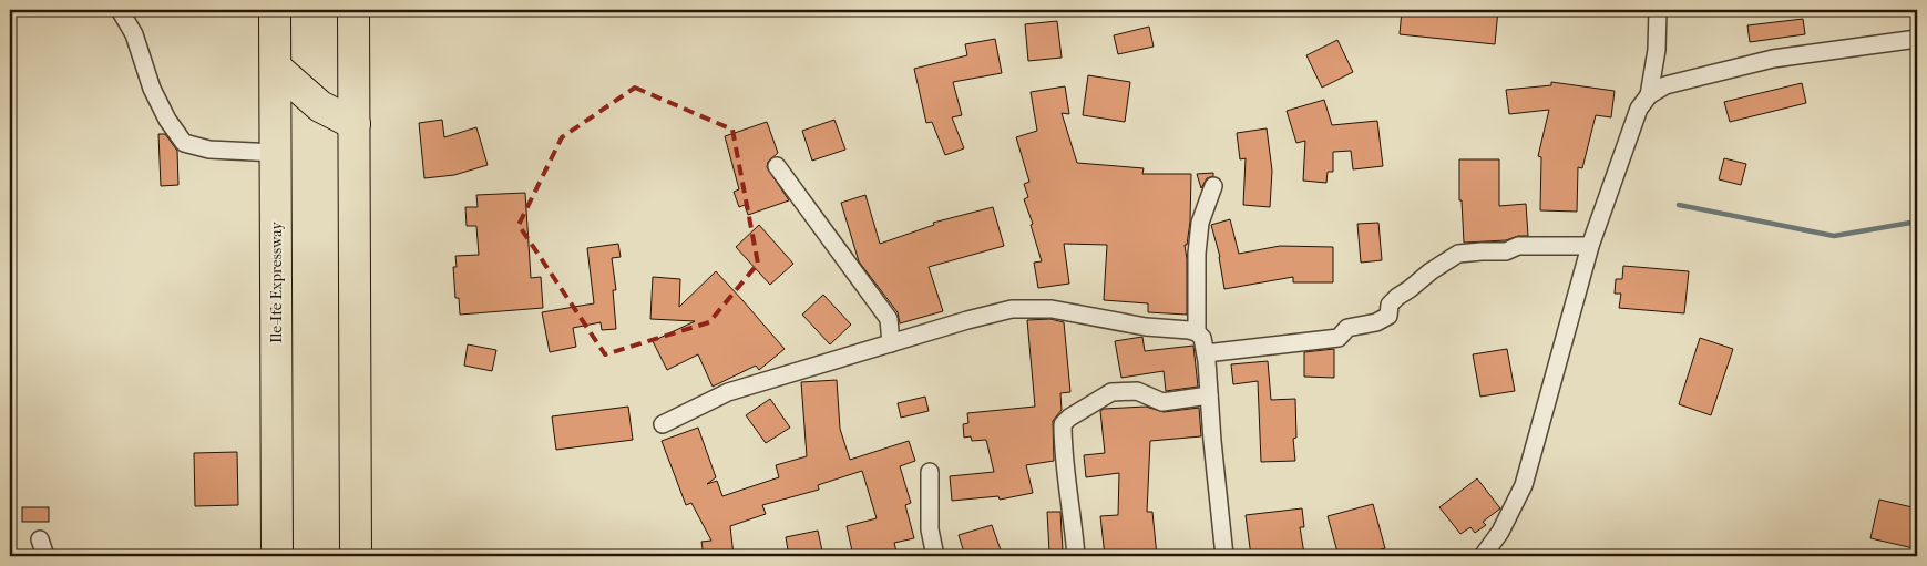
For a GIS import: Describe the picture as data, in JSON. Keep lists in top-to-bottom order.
{
  "streets": {
    "highway": ["Ile-Ife Expressway"]
  }
}
